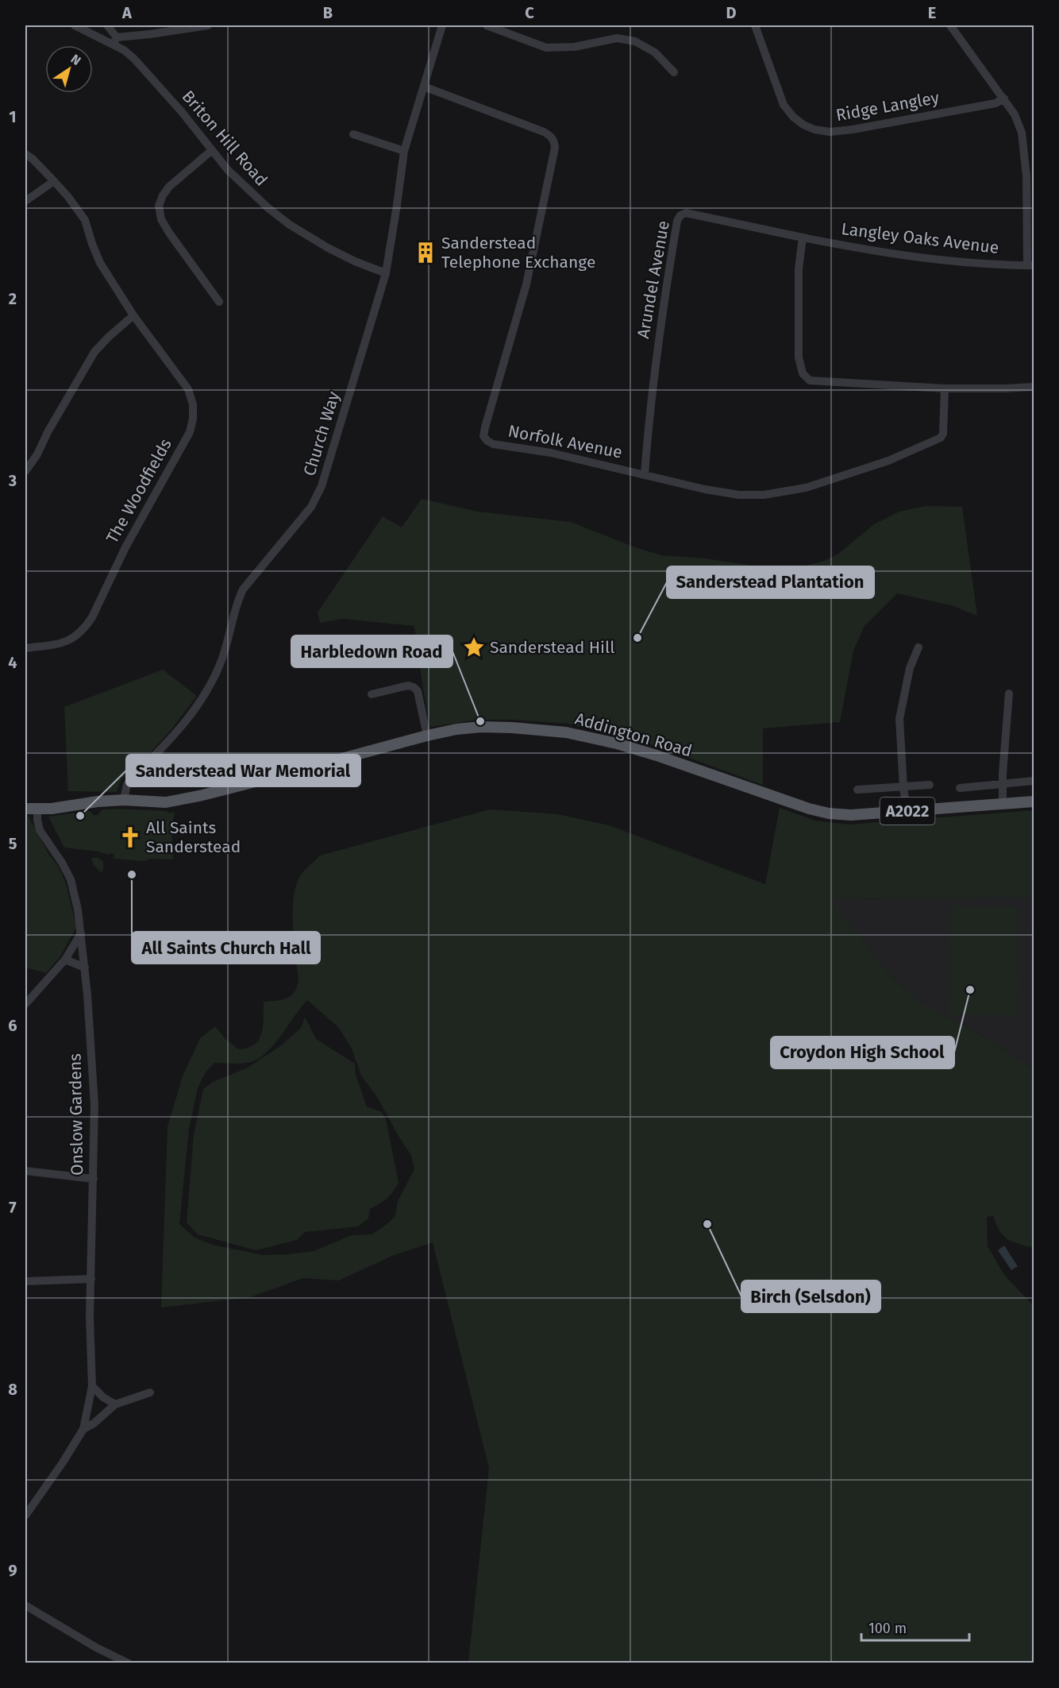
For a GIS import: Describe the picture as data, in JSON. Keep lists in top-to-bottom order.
{
  "streets": {
    "main road": ["Addington Road", "A2022"],
    "street": [
      "Ridge Langley",
      "Briton Hill Road",
      "Langley Oaks Avenue",
      "Arundel Avenue",
      "Church Way",
      "Norfolk Avenue",
      "The Woodfields",
      "Onslow Gardens"
    ]
  },
  "crossings": [
    ["Briton Hill Road", "Church Way"],
    ["Langley Oaks Avenue", "Arundel Avenue"],
    ["Arundel Avenue", "Norfolk Avenue"],
    ["Church Way", "Norfolk Avenue"],
    ["Church Way", "Addington Road"],
    ["Addington Road", "Onslow Gardens"]
  ],
  "places": {
    "building": ["Sanderstead Telephone Exchange"],
    "other": [
      "Sanderstead Plantation",
      "Harbledown Road",
      "Sanderstead War Memorial",
      "All Saints Church Hall",
      "Croydon High School",
      "Birch (Selsdon)"
    ],
    "place": ["Sanderstead Hill"],
    "church": ["All Saints Sanderstead"]
  },
  "scale_bar": "100 m",
  "north": "top right",
  "grid": {
    "columns": [
      "A",
      "B",
      "C",
      "D",
      "E"
    ],
    "rows": [
      "1",
      "2",
      "3",
      "4",
      "5",
      "6",
      "7",
      "8",
      "9"
    ]
  }
}
